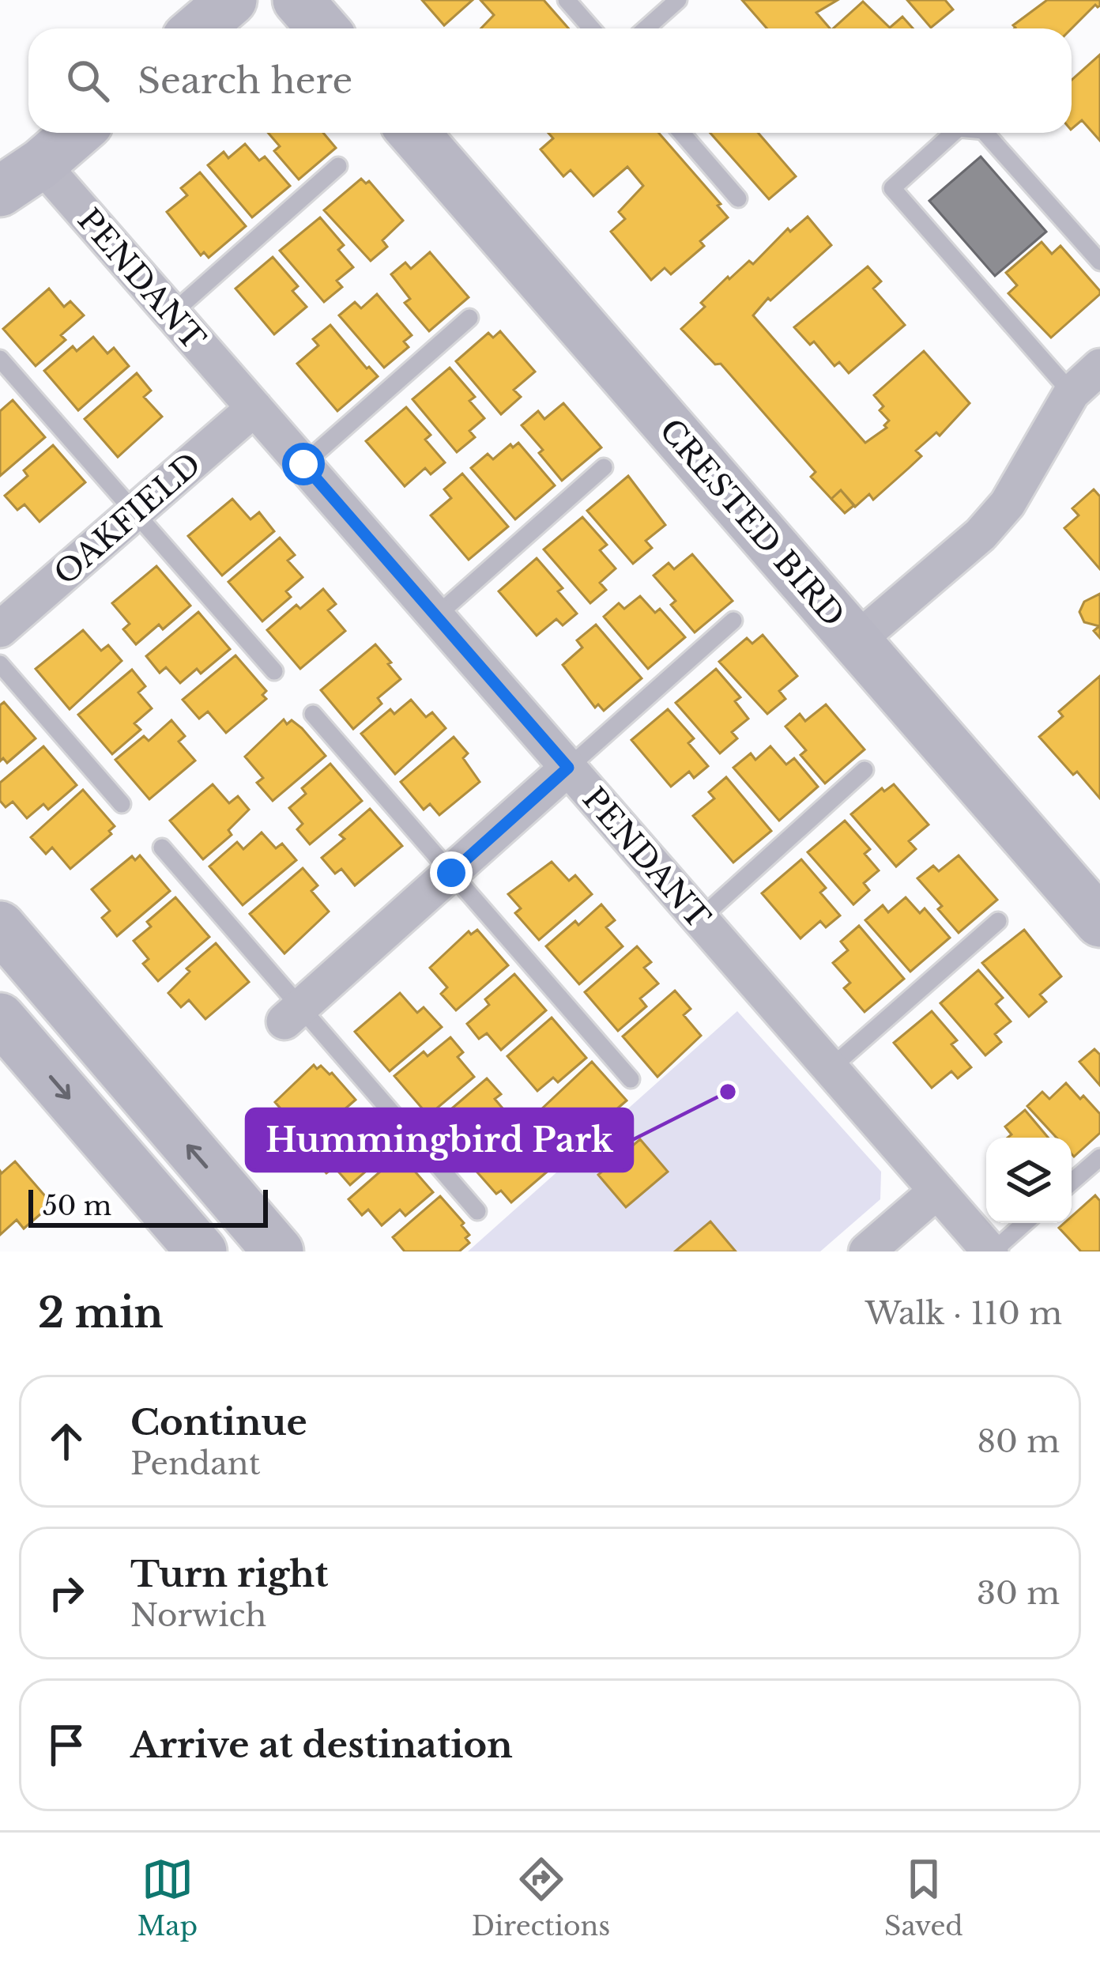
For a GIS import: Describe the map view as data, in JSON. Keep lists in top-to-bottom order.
{
  "streets": {
    "street": ["PENDANT", "OAKFIELD", "CRESTED BIRD"]
  },
  "crossings": [
    ["PENDANT", "OAKFIELD"]
  ],
  "places": ["Hummingbird Park"],
  "scale_bar": "50 m",
  "page": {
    "search": "Search here",
    "scale": "50 m",
    "heading": ["2 min", "Walk · 110 m"],
    "list": [
      ["Continue", "Pendant", "80 m"],
      ["Turn right", "Norwich", "30 m"],
      "Arrive at destination"
    ],
    "nav": ["Map", "Directions", "Saved"]
  }
}
